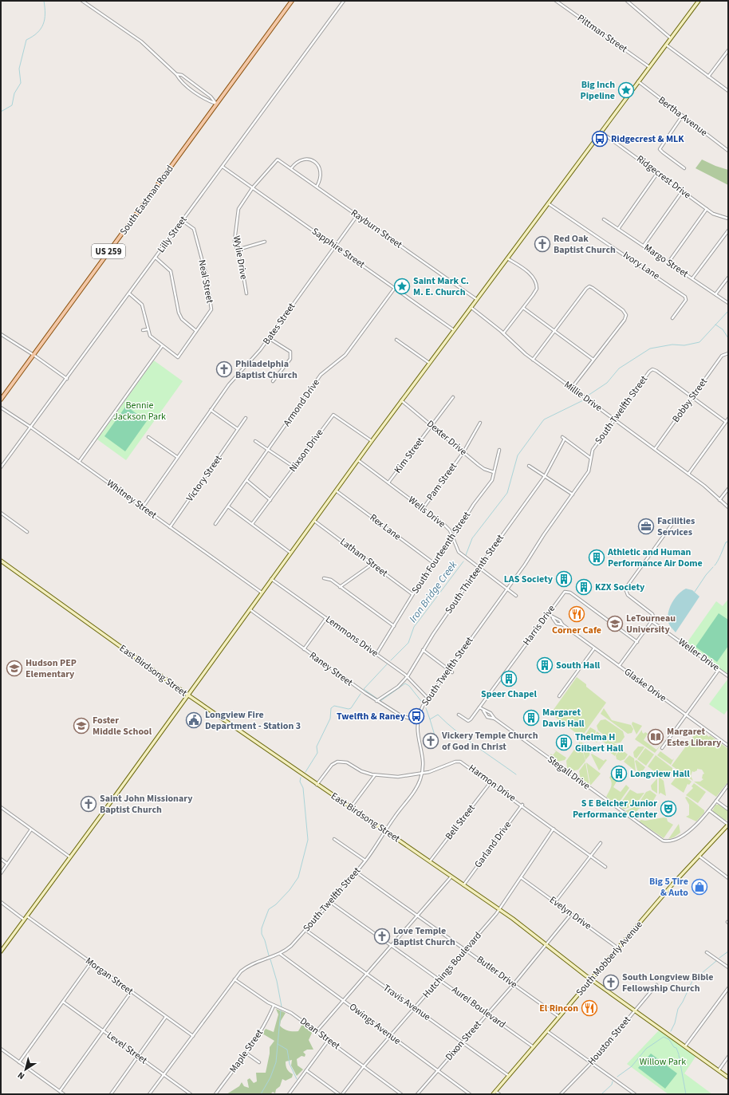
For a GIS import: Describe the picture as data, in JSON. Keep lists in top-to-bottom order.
{
  "streets": {
    "main road": ["South Eastman Road", "US 259"],
    "street": [
      "Pittman Street",
      "Bertha Avenue",
      "Ridgecrest Drive",
      "Rayburn Street",
      "Lilly Street",
      "Sapphire Street",
      "Wylie Drive",
      "Margo Street",
      "Ivory Lane",
      "Neal Street",
      "Bates Street",
      "Millie Drive",
      "Bobby Street",
      "Armond Drive",
      "South Twelfth Street",
      "Dexter Drive",
      "Nixson Drive",
      "Kim Street",
      "Victory Street",
      "Pam Street",
      "Whitney Street",
      "Wells Drive",
      "Rex Lane",
      "South Fourteenth Street",
      "Latham Street",
      "South Thirteenth Street",
      "Harris Drive",
      "Lemmons Drive",
      "Weller Drive",
      "Raney Street",
      "East Birdsong Street",
      "Glaske Drive",
      "Stegall Drive",
      "Harmon Drive",
      "Bell Street",
      "Garland Drive",
      "Evelyn Drive",
      "South Mobberly Avenue",
      "Hutchings Boulevard",
      "Butler Drive",
      "Morgan Street",
      "Travis Avenue",
      "Aurel Boulevard",
      "Owings Avenue",
      "Dean Street",
      "Dixon Street",
      "Houston Street",
      "Level Street",
      "Maple Street"
    ]
  },
  "crossings": [
    ["Rayburn Street", "Wylie Drive"],
    ["Rayburn Street", "Bates Street"],
    ["Lilly Street", "Sapphire Street"],
    ["Lilly Street", "Neal Street"],
    ["Lilly Street", "Whitney Street"],
    ["Sapphire Street", "Wylie Drive"],
    ["Sapphire Street", "Bates Street"],
    ["Sapphire Street", "Armond Drive"],
    ["Bates Street", "Whitney Street"],
    ["Millie Drive", "Bobby Street"],
    ["Millie Drive", "South Twelfth Street"],
    ["Bobby Street", "South Twelfth Street"],
    ["South Twelfth Street", "Wells Drive"],
    ["South Twelfth Street", "Lemmons Drive"],
    ["South Twelfth Street", "Raney Street"],
    ["South Twelfth Street", "East Birdsong Street"],
    ["South Twelfth Street", "Harmon Drive"],
    ["South Twelfth Street", "Butler Drive"],
    ["South Twelfth Street", "Morgan Street"],
    ["South Twelfth Street", "Travis Avenue"],
    ["South Twelfth Street", "Aurel Boulevard"],
    ["South Twelfth Street", "Owings Avenue"],
    ["South Twelfth Street", "Dean Street"],
    ["South Twelfth Street", "Level Street"],
    ["Dexter Drive", "Kim Street"],
    ["Dexter Drive", "Pam Street"],
    ["Dexter Drive", "South Fourteenth Street"],
    ["Kim Street", "Wells Drive"],
    ["Victory Street", "Whitney Street"],
    ["Pam Street", "Wells Drive"],
    ["Wells Drive", "South Fourteenth Street"],
    ["Wells Drive", "South Thirteenth Street"],
    ["Rex Lane", "South Fourteenth Street"],
    ["South Fourteenth Street", "Latham Street"],
    ["South Fourteenth Street", "Lemmons Drive"],
    ["South Thirteenth Street", "Lemmons Drive"],
    ["South Thirteenth Street", "Raney Street"],
    ["Harris Drive", "Glaske Drive"],
    ["Harris Drive", "Stegall Drive"],
    ["East Birdsong Street", "Harmon Drive"],
    ["East Birdsong Street", "Bell Street"],
    ["East Birdsong Street", "Garland Drive"],
    ["East Birdsong Street", "South Mobberly Avenue"],
    ["East Birdsong Street", "Hutchings Boulevard"],
    ["East Birdsong Street", "Dixon Street"],
    ["East Birdsong Street", "Houston Street"],
    ["Harmon Drive", "Bell Street"],
    ["Harmon Drive", "Garland Drive"],
    ["Harmon Drive", "Hutchings Boulevard"],
    ["Evelyn Drive", "South Mobberly Avenue"],
    ["Evelyn Drive", "Hutchings Boulevard"],
    ["Evelyn Drive", "Dixon Street"],
    ["South Mobberly Avenue", "Butler Drive"],
    ["South Mobberly Avenue", "Travis Avenue"],
    ["South Mobberly Avenue", "Aurel Boulevard"],
    ["Hutchings Boulevard", "Butler Drive"],
    ["Hutchings Boulevard", "Travis Avenue"],
    ["Hutchings Boulevard", "Aurel Boulevard"],
    ["Hutchings Boulevard", "Owings Avenue"],
    ["Hutchings Boulevard", "Dean Street"],
    ["Butler Drive", "Dixon Street"],
    ["Travis Avenue", "Dixon Street"],
    ["Aurel Boulevard", "Dixon Street"],
    ["Owings Avenue", "Dixon Street"],
    ["Dean Street", "Maple Street"]
  ],
  "water": ["Iron Bridge Creek"],
  "parks": ["Bennie Jackson Park", "Willow Park"],
  "places": {
    "place": ["Big Inch Pipeline", "Saint Mark C. M. E. Church"],
    "bus stop": ["Ridgecrest & MLK", "Twelfth & Raney"],
    "church": [
      "Red Oak Baptist Church",
      "Philadelphia Baptist Church",
      "Vickery Temple Church of God in Christ",
      "Saint John Missionary Baptist Church",
      "Love Temple Baptist Church",
      "South Longview Bible Fellowship Church"
    ],
    "office": ["Facilities Services"],
    "building": [
      "Athletic and Human Performance Air Dome",
      "LAS Society",
      "KZX Society",
      "South Hall",
      "Speer Chapel",
      "Margaret Davis Hall",
      "Thelma H Gilbert Hall",
      "Longview Hall"
    ],
    "restaurant": ["Corner Cafe", "El Rincon"],
    "school or university": ["LeTourneau University", "Hudson PEP Elementary", "Foster Middle School"],
    "public building": ["Longview Fire Department - Station 3"],
    "library": ["Margaret Estes Library"],
    "theatre": ["S E Belcher Junior Performance Center"],
    "shop": ["Big 5 Tire & Auto"]
  },
  "north": "bottom left"
}
